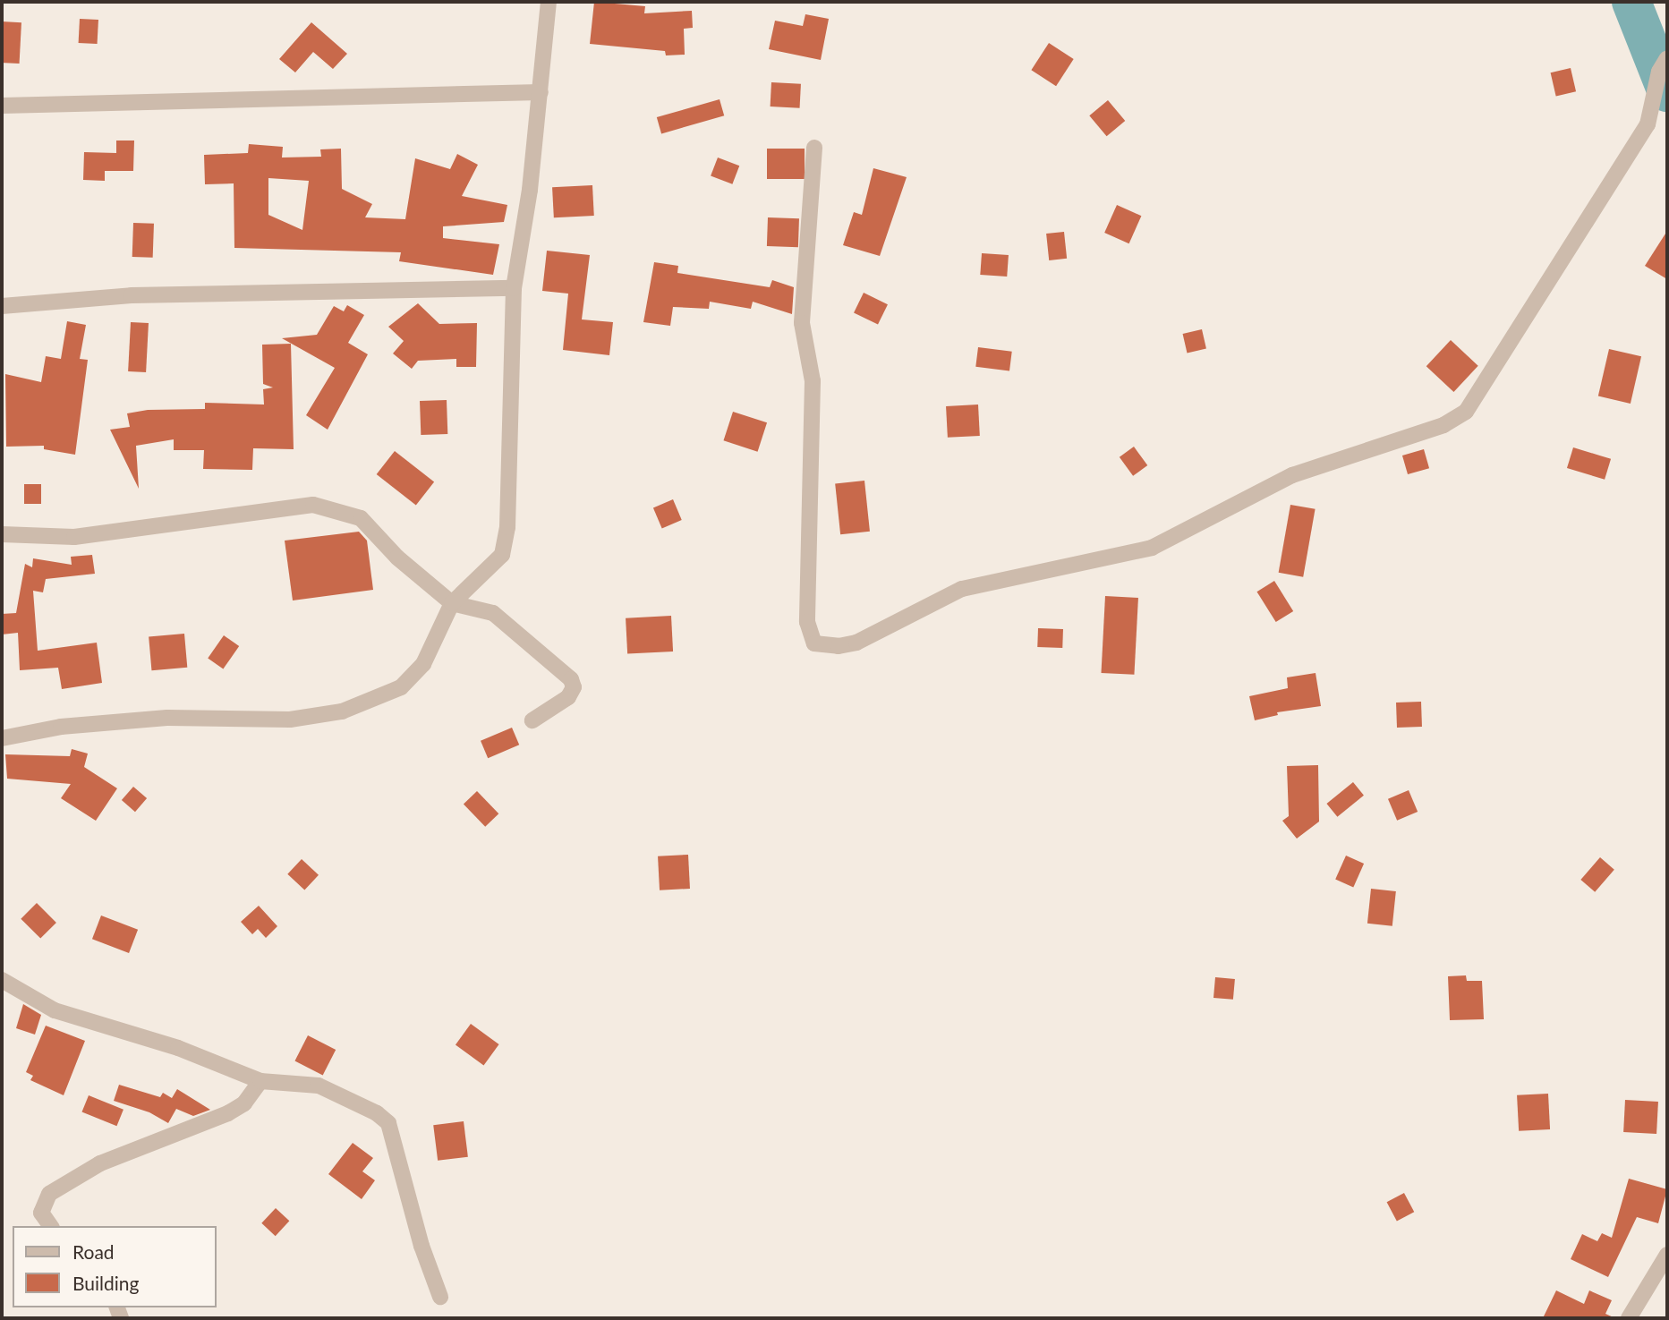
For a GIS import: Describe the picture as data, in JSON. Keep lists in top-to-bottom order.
{
  "legend": ["Road", "Building"]
}
